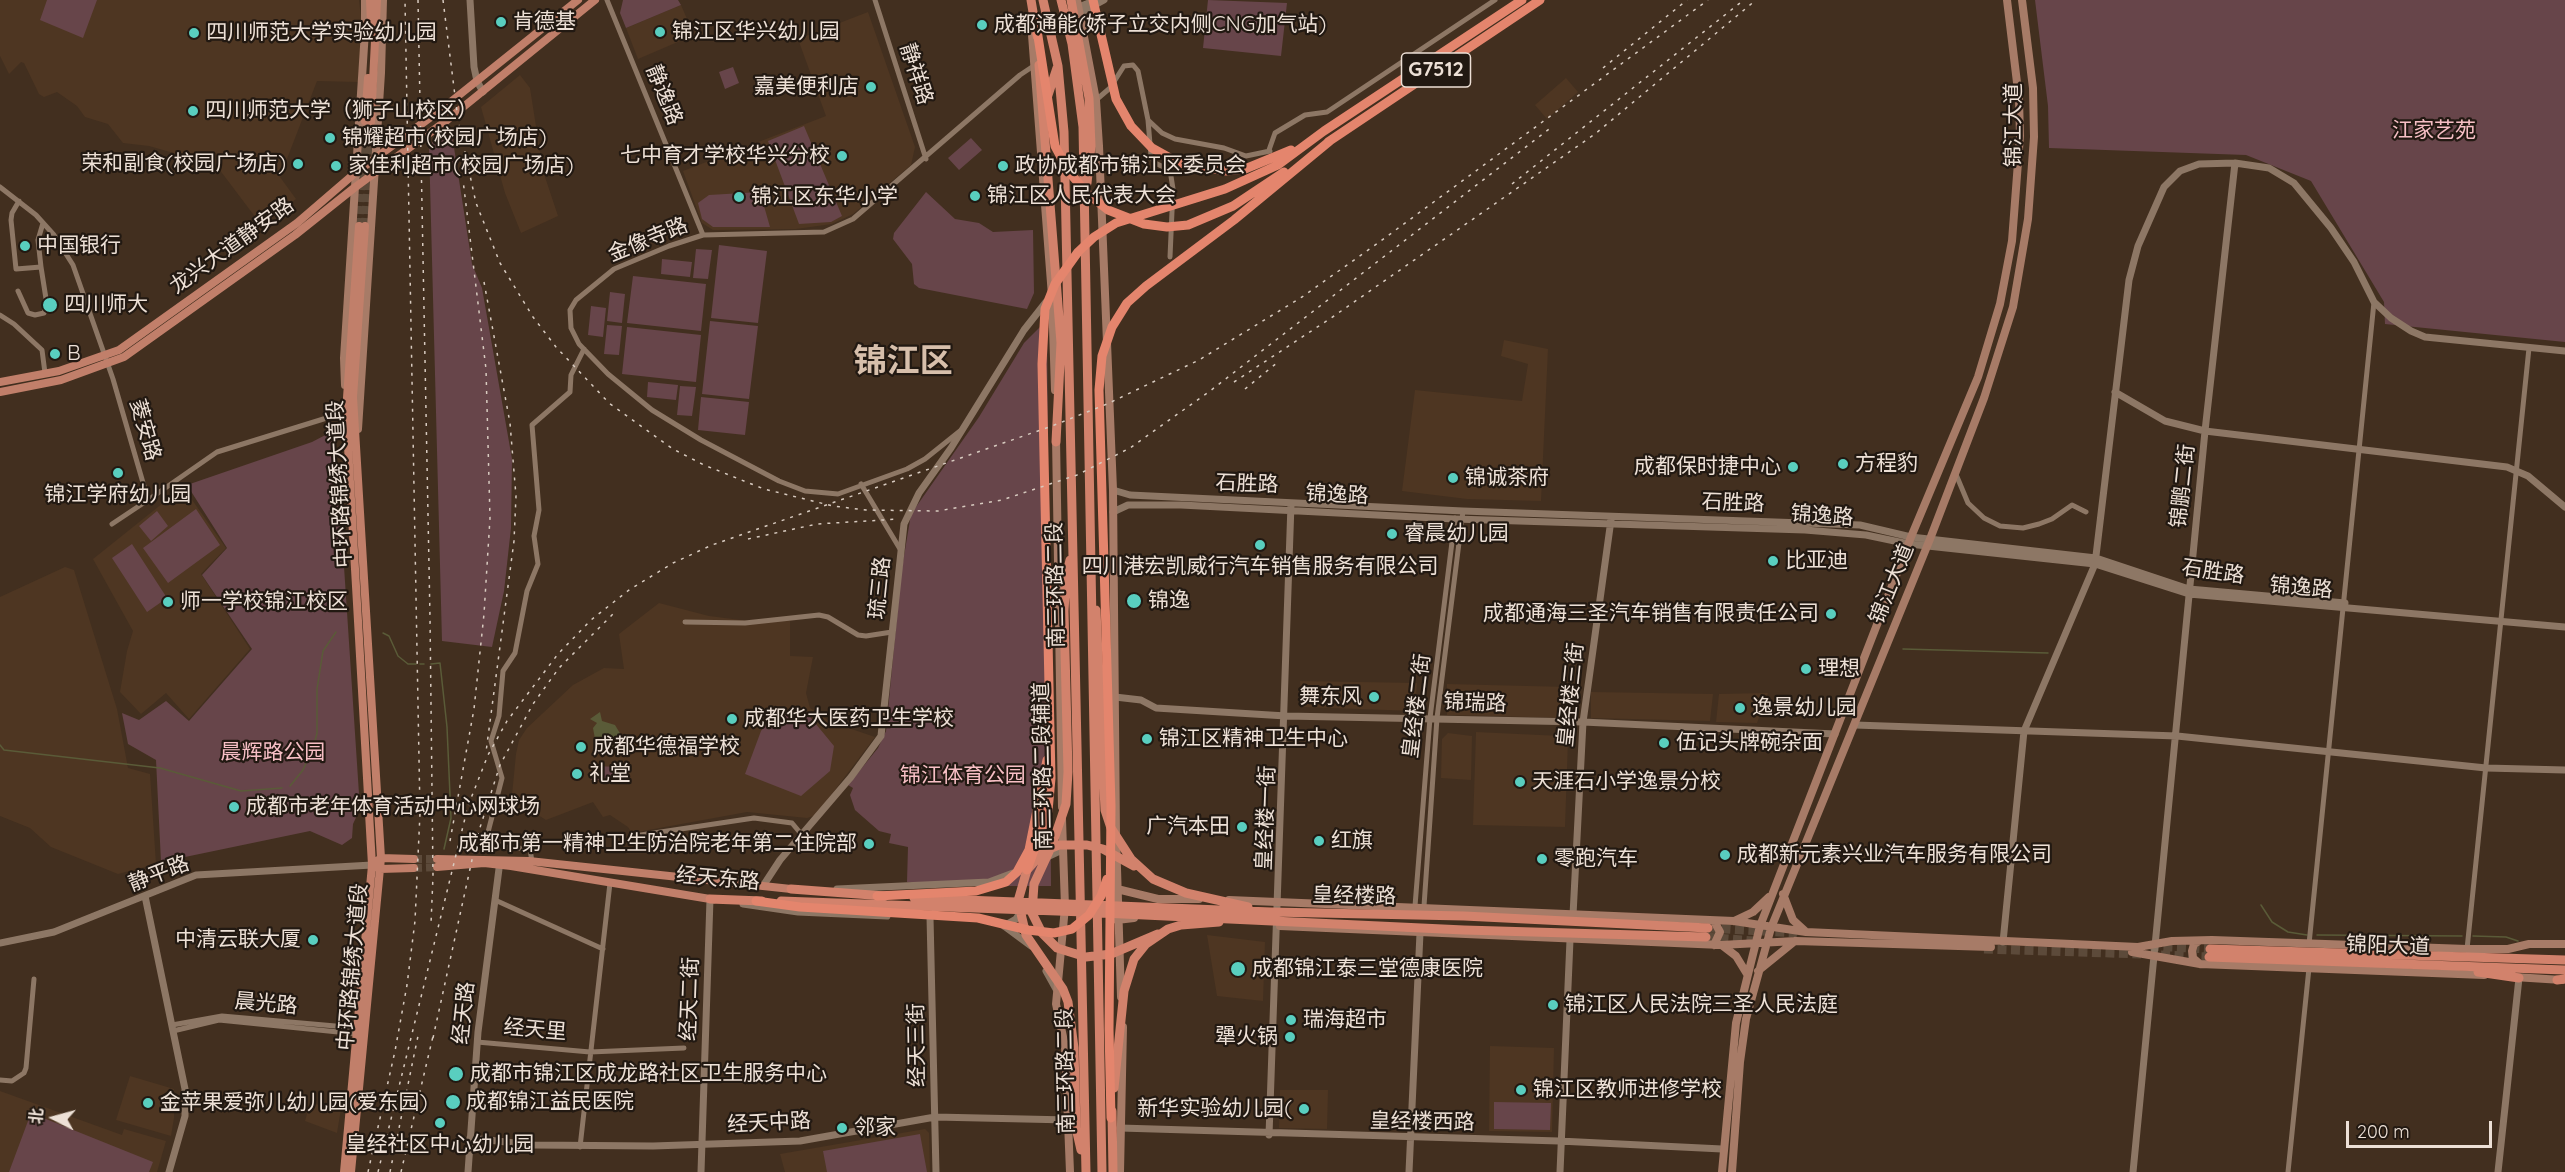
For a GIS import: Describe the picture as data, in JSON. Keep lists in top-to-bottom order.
{
  "streets": {
    "highway": [
      "G7512",
      "南三环路二段",
      "经天东路",
      "皇经楼路",
      "锦阳大道"
    ],
    "main road": [
      "锦江大道",
      "龙兴大道静安路",
      "中环路锦绣大道段",
      "南三环路二段辅道"
    ],
    "street": [
      "静祥路",
      "静逸路",
      "金像寺路",
      "菱安路",
      "石胜路",
      "锦鹏二街",
      "锦逸路",
      "琉三路",
      "皇经楼三街",
      "锦瑞路",
      "皇经楼二街",
      "皇经楼一街",
      "静平路",
      "经天二街",
      "晨光路",
      "经天路",
      "经天里",
      "经天三街",
      "皇经楼西路",
      "经天中路"
    ]
  },
  "crossings": [
    ["静祥路", "金像寺路"],
    ["静逸路", "金像寺路"],
    ["锦江大道", "石胜路"],
    ["锦江大道", "锦瑞路"],
    ["锦江大道", "皇经楼西路"],
    ["金像寺路", "琉三路"],
    ["金像寺路", "南三环路二段辅道"],
    ["龙兴大道静安路", "菱安路"],
    ["菱安路", "中环路锦绣大道段"],
    ["中环路锦绣大道段", "静平路"],
    ["中环路锦绣大道段", "晨光路"],
    ["石胜路", "锦鹏二街"],
    ["石胜路", "锦逸路"],
    ["石胜路", "皇经楼三街"],
    ["石胜路", "皇经楼二街"],
    ["石胜路", "皇经楼一街"],
    ["锦逸路", "皇经楼一街"],
    ["琉三路", "南三环路二段辅道"],
    ["琉三路", "经天东路"],
    ["皇经楼三街", "锦瑞路"],
    ["锦瑞路", "皇经楼二街"],
    ["锦瑞路", "皇经楼一街"],
    ["南三环路二段辅道", "经天中路"],
    ["皇经楼一街", "皇经楼西路"],
    ["经天东路", "皇经楼路"],
    ["经天东路", "经天二街"],
    ["经天东路", "经天路"],
    ["经天二街", "经天中路"],
    ["经天路", "经天里"],
    ["经天路", "经天中路"],
    ["经天三街", "经天中路"]
  ],
  "districts": ["锦江区"],
  "parks": ["江家艺苑", "晨辉路公园", "锦江体育公园"],
  "places": [
    "肯德基",
    "成都通能(娇子立交内侧CNG加气站)",
    "锦江区华兴幼儿园",
    "四川师范大学实验幼儿园",
    "嘉美便利店",
    "四川师范大学（狮子山校区）",
    "锦耀超市(校园广场店)",
    "七中育才学校华兴分校",
    "荣和副食(校园广场店)",
    "家佳利超市(校园广场店)",
    "政协成都市锦江区委员会",
    "锦江区人民代表大会",
    "锦江区东华小学",
    "中国银行",
    "四川师大",
    "B",
    "方程豹",
    "成都保时捷中心",
    "锦江学府幼儿园",
    "锦诚茶府",
    "睿晨幼儿园",
    "四川港宏凯威行汽车销售服务有限公司",
    "比亚迪",
    "锦逸",
    "师一学校锦江校区",
    "成都通海三圣汽车销售有限责任公司",
    "理想",
    "舞东风",
    "逸景幼儿园",
    "成都华大医药卫生学校",
    "锦江区精神卫生中心",
    "伍记头牌碗杂面",
    "成都华德福学校",
    "礼堂",
    "天涯石小学逸景分校",
    "成都市老年体育活动中心网球场",
    "广汽本田",
    "红旗",
    "成都市第一精神卫生防治院老年第二住院部",
    "成都新元素兴业汽车服务有限公司",
    "零跑汽车",
    "中清云联大厦",
    "成都锦江泰三堂德康医院",
    "锦江区人民法院三圣人民法庭",
    "瑞海超市",
    "犟火锅",
    "成都市锦江区成龙路社区卫生服务中心",
    "锦江区教师进修学校",
    "成都锦江益民医院",
    "金苹果爱弥儿幼儿园(爱东园)",
    "新华实验幼儿园(",
    "皇经社区中心幼儿园",
    "邻家"
  ],
  "scale_bar": "200 m",
  "north": "left"
}
